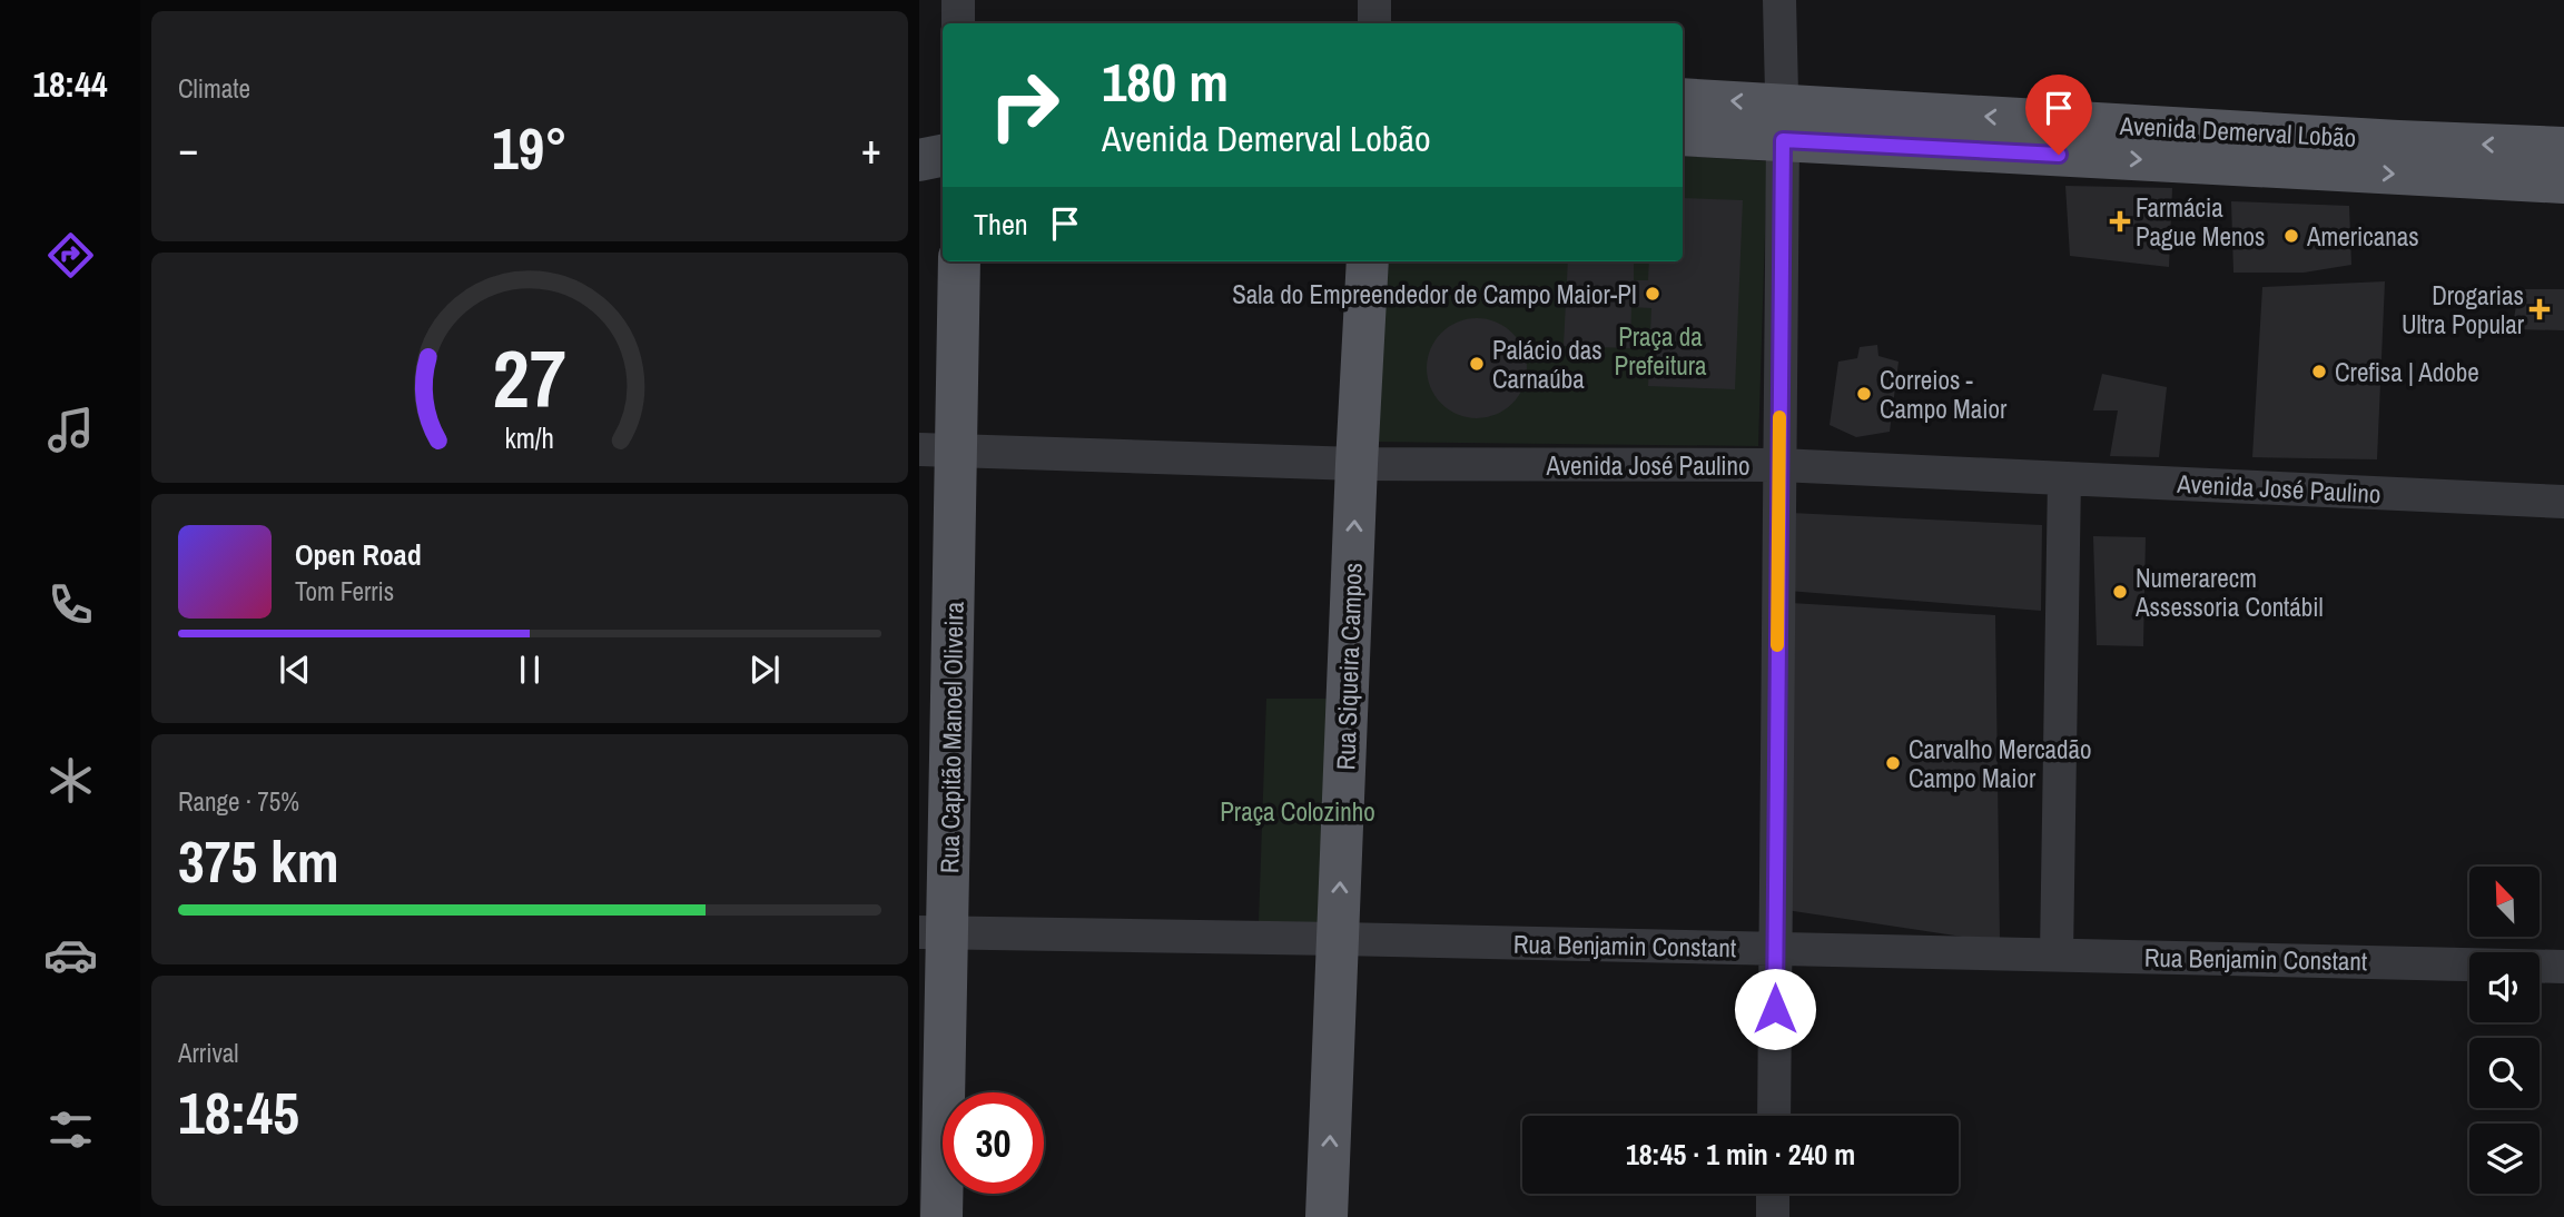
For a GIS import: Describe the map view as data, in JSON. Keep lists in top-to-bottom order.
{
  "streets": {
    "main road": ["Avenida Demerval Lobão", "Rua Siqueira Campos", "Rua Capitão Manoel Oliveira"],
    "street": ["Avenida José Paulino", "Rua Benjamin Constant"]
  },
  "crossings": [
    ["Avenida José Paulino", "Rua Siqueira Campos"],
    ["Avenida José Paulino", "Rua Capitão Manoel Oliveira"],
    ["Rua Siqueira Campos", "Rua Benjamin Constant"],
    ["Rua Capitão Manoel Oliveira", "Rua Benjamin Constant"]
  ],
  "one_way": ["Rua Siqueira Campos"],
  "parks": ["Praça da Prefeitura", "Praça Colozinho"],
  "places": {
    "health": ["Farmácia Pague Menos", "Drogarias Ultra Popular"],
    "other": [
      "Americanas",
      "Sala do Empreendedor de Campo Maior-PI",
      "Palácio das Carnaúba",
      "Crefisa | Adobe",
      "Correios - Campo Maior",
      "Numerarecm Assessoria Contábil",
      "Carvalho Mercadão Campo Maior"
    ]
  },
  "north": "top left",
  "page": {
    "tabs": "18:44",
    "tile": [
      "Climate",
      ["Range · 75%", "375 km"],
      ["Arrival", "18:45"]
    ],
    "turn": ["180 m", "Avenida Demerval Lobão"],
    "heat": ["−", "19°", "+"],
    "then": "Then",
    "song": ["Open Road", "Tom Ferris"],
    "limit": "30",
    "trip": "18:45 · 1 min · 240 m",
    "gauge": ["27", "km/h"]
  }
}
